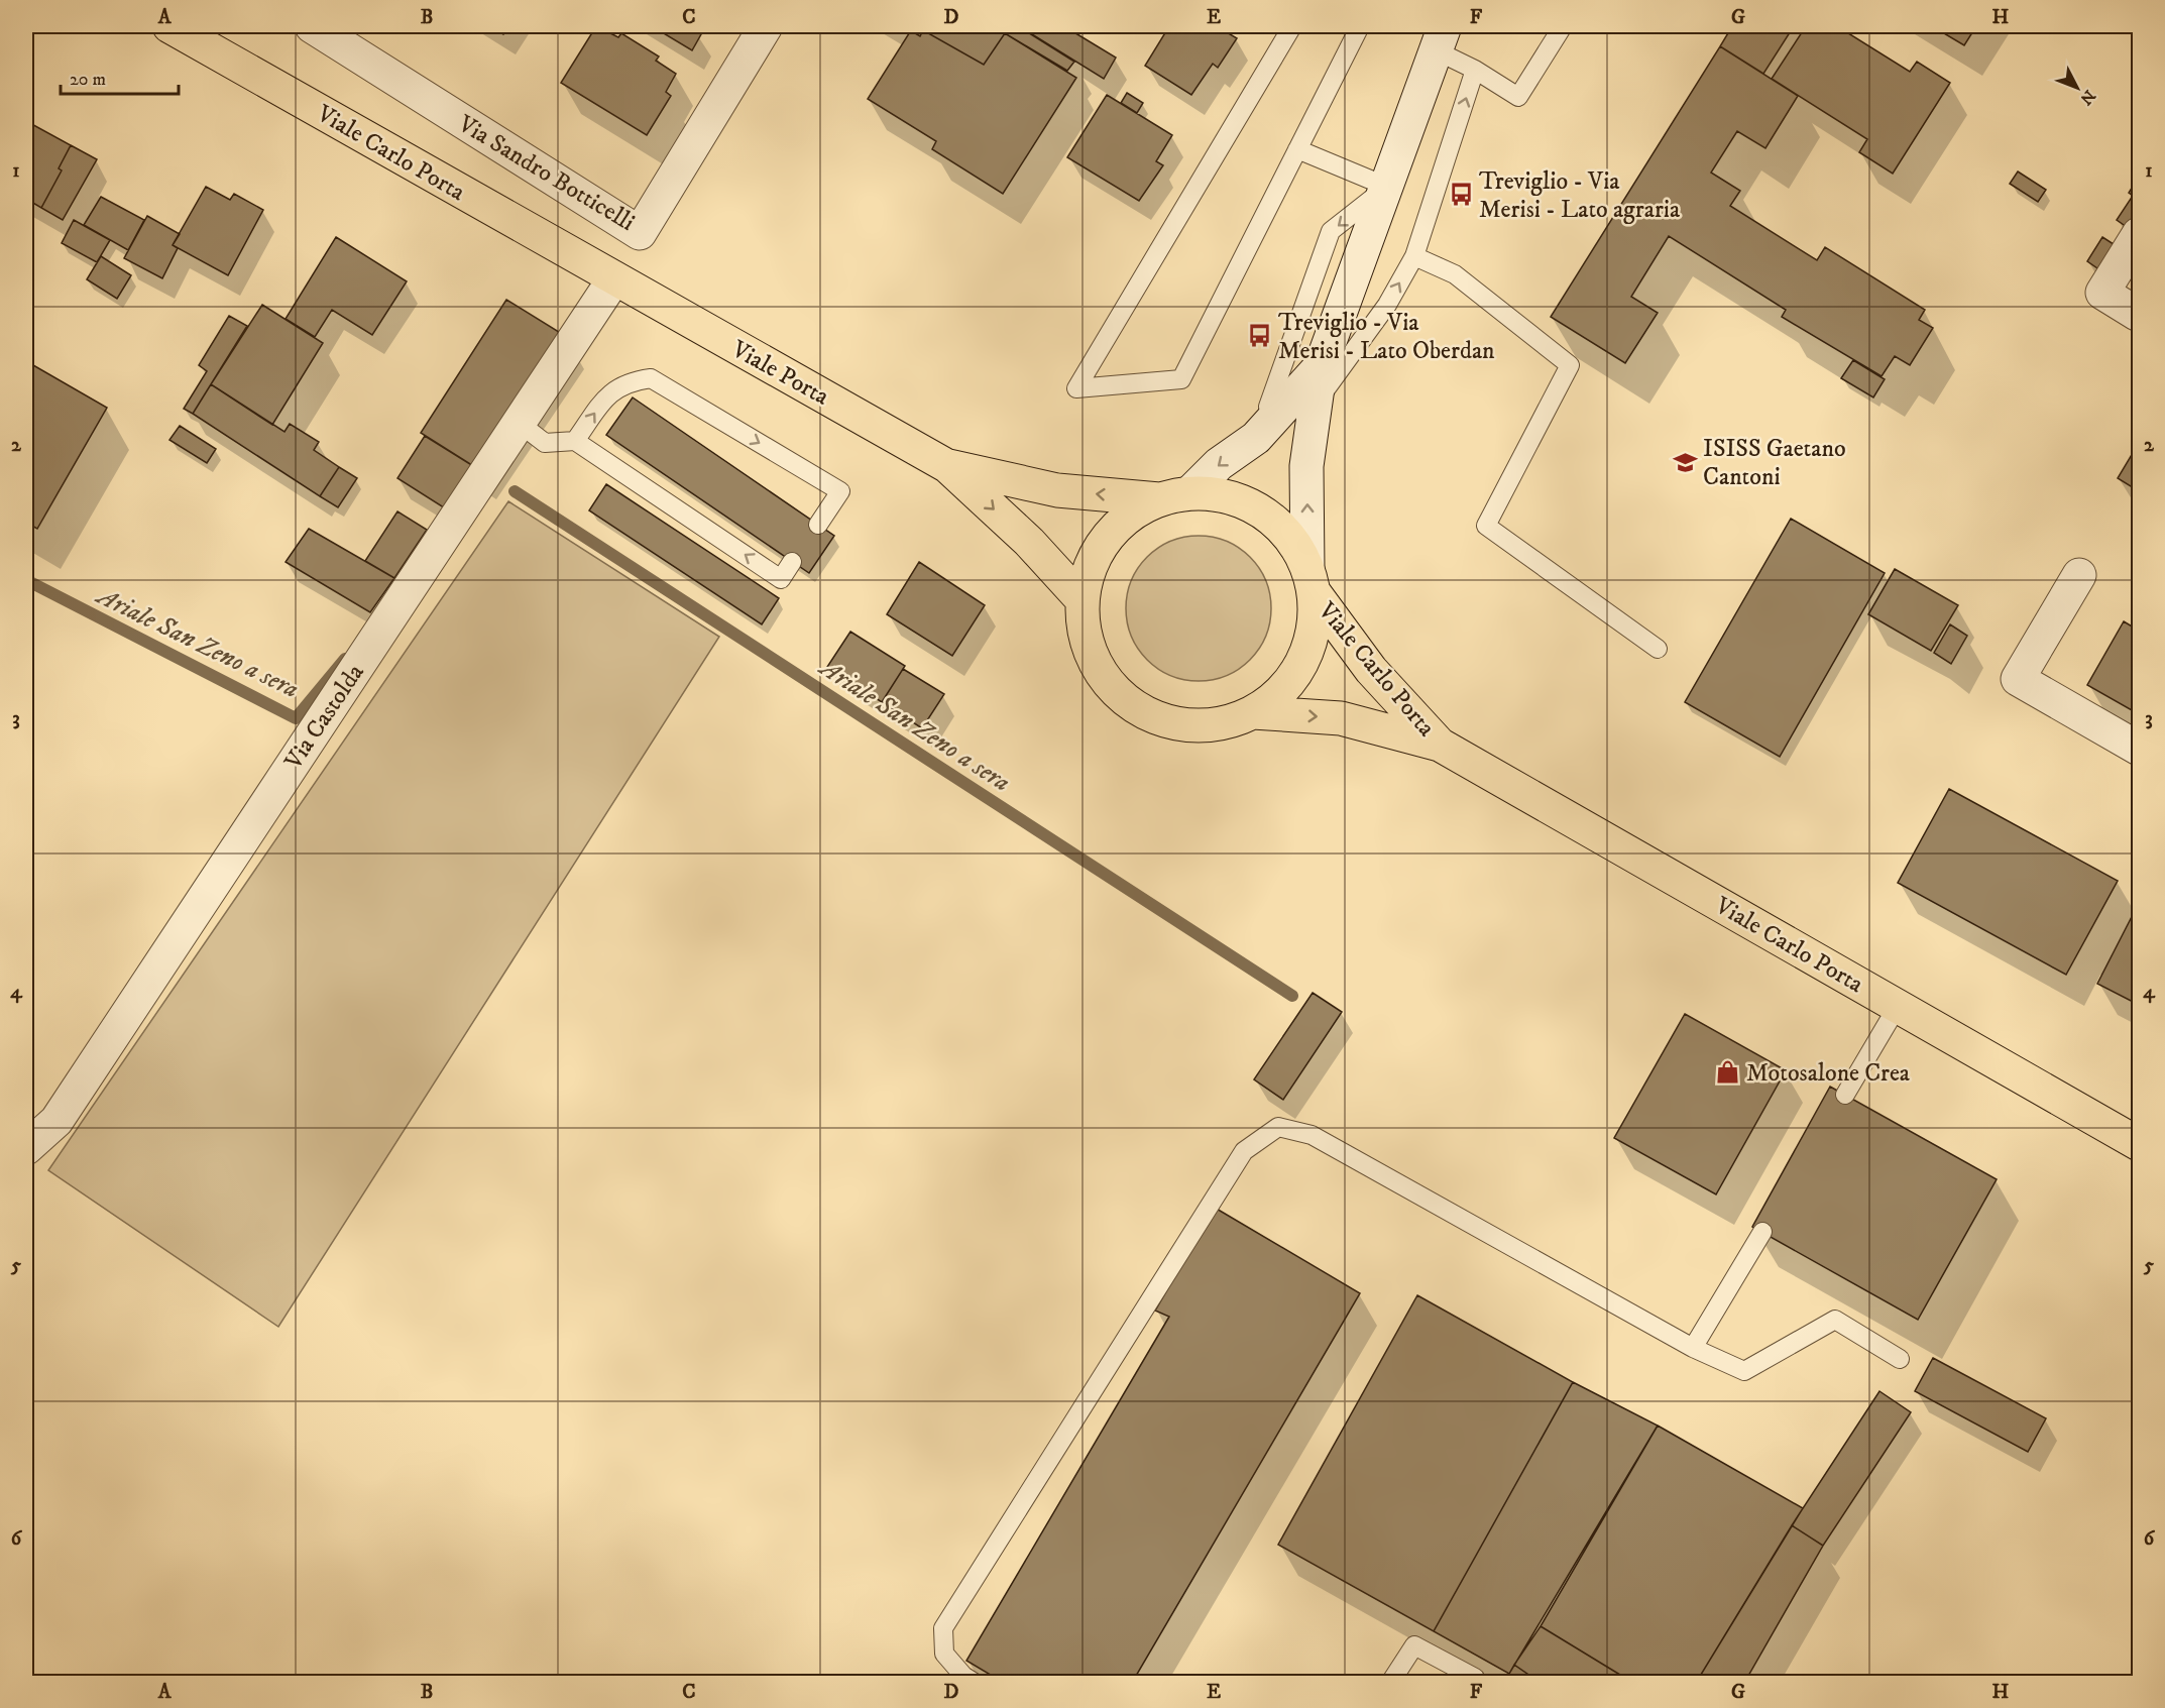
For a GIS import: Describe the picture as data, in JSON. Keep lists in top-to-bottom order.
{
  "streets": {
    "main road": ["Viale Carlo Porta", "Viale Porta"],
    "street": ["Via Sandro Botticelli", "Via Castolda"]
  },
  "crossings": [
    ["Viale Carlo Porta", "Viale Porta"],
    ["Viale Carlo Porta", "Via Castolda"],
    ["Viale Porta", "Via Castolda"]
  ],
  "water": ["Ariale San Zeno a sera"],
  "places": {
    "bus stop": ["Treviglio - Via Merisi - Lato agraria", "Treviglio - Via Merisi - Lato Oberdan"],
    "school or university": ["ISISS Gaetano Cantoni"],
    "shop": ["Motosalone Crea"]
  },
  "scale_bar": "20 m",
  "north": "bottom right",
  "grid": {
    "columns": [
      "A",
      "B",
      "C",
      "D",
      "E",
      "F",
      "G",
      "H"
    ],
    "rows": [
      "1",
      "2",
      "3",
      "4",
      "5",
      "6"
    ]
  }
}
